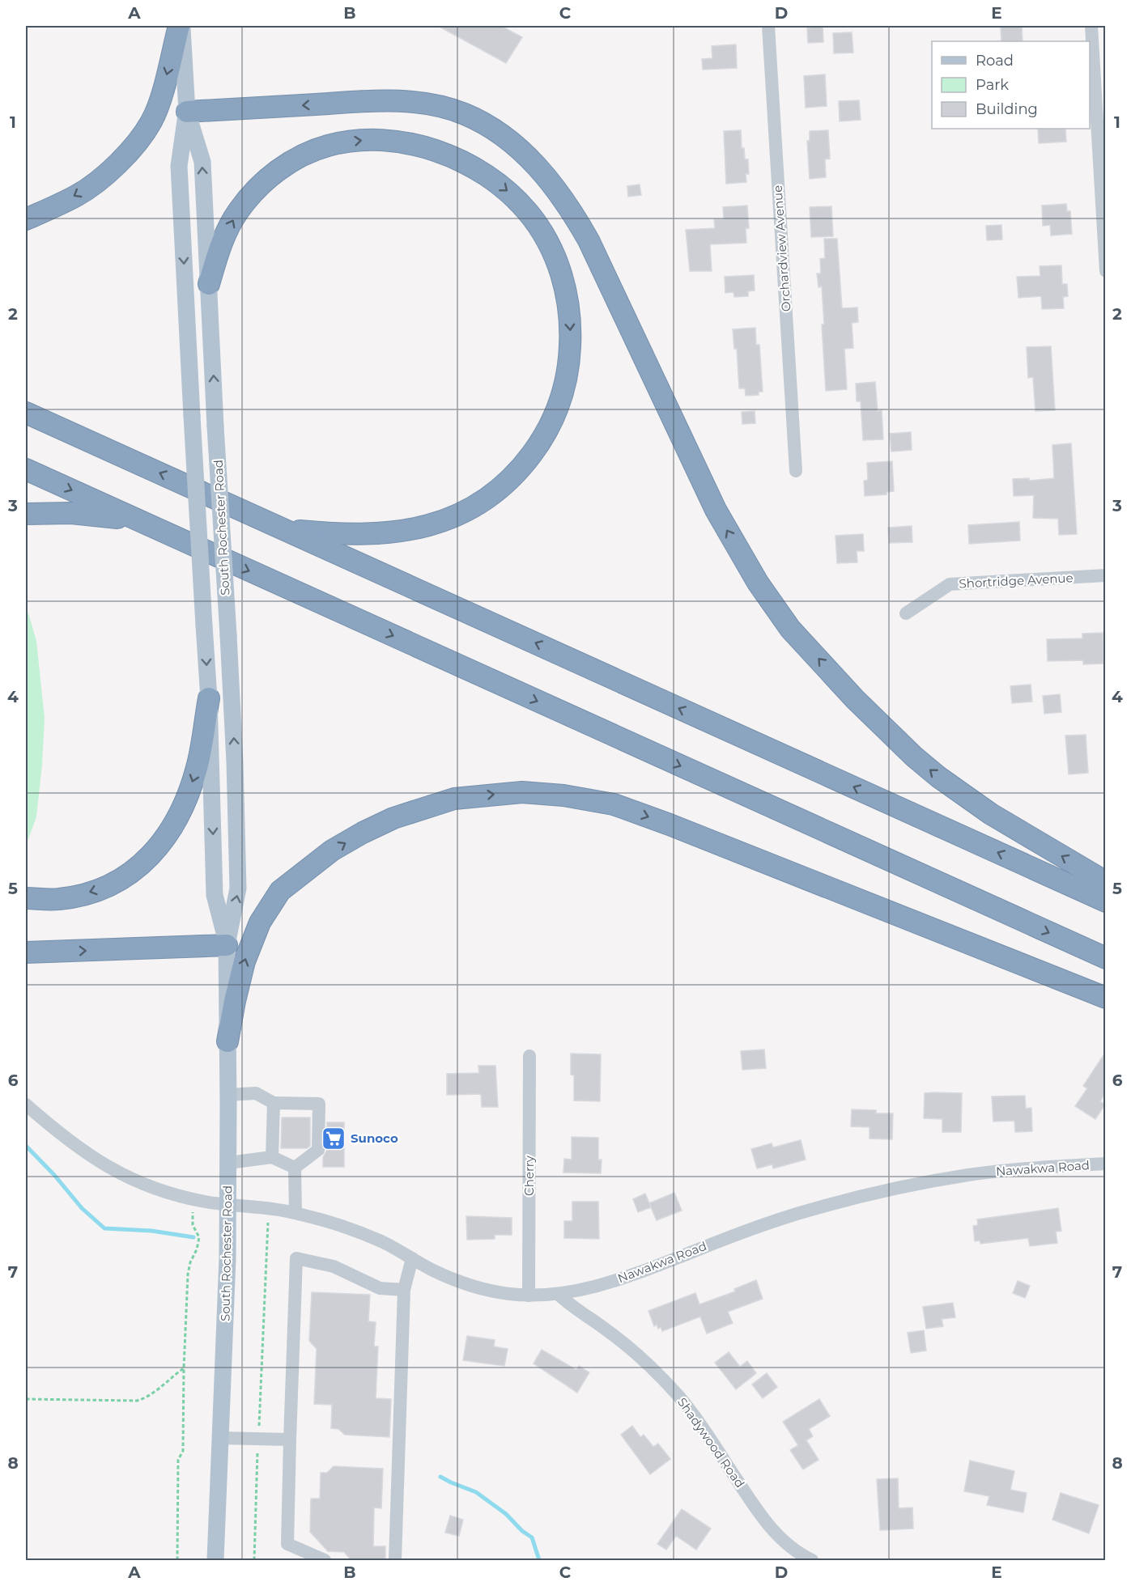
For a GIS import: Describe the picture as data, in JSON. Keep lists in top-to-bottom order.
{
  "streets": {
    "main road": ["South Rochester Road"],
    "street": [
      "Orchardview Avenue",
      "Shortridge Avenue",
      "Nawakwa Road",
      "Cherry",
      "Shadywood Road"
    ]
  },
  "crossings": [
    ["South Rochester Road", "Nawakwa Road"],
    ["Nawakwa Road", "Cherry"],
    ["Nawakwa Road", "Shadywood Road"]
  ],
  "places": {
    "supermarket": ["Sunoco"]
  },
  "legend": ["Road", "Park", "Building"],
  "grid": {
    "columns": [
      "A",
      "B",
      "C",
      "D",
      "E"
    ],
    "rows": [
      "1",
      "2",
      "3",
      "4",
      "5",
      "6",
      "7",
      "8"
    ]
  }
}
